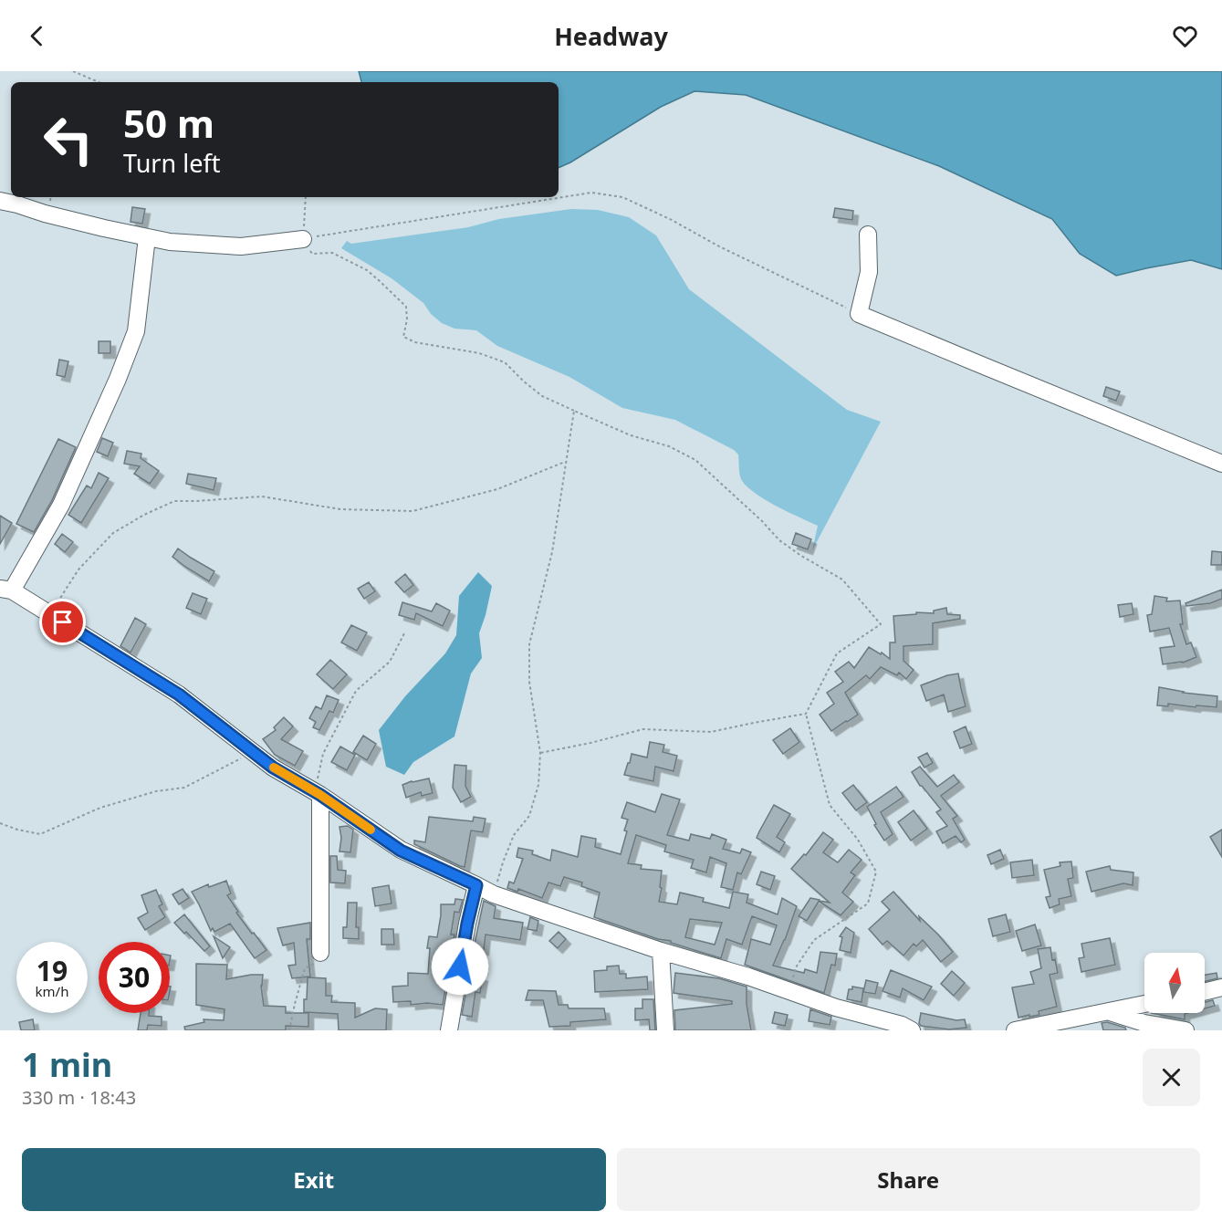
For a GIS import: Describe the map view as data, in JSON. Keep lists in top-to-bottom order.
{
  "north": "top",
  "page": {
    "header": "Headway",
    "turn": ["50 m", "Turn left"],
    "speed": "19 km/h",
    "limit": "30",
    "heading": ["1 min", "330 m · 18:43"],
    "buttons": ["Exit", "Share"]
  }
}
